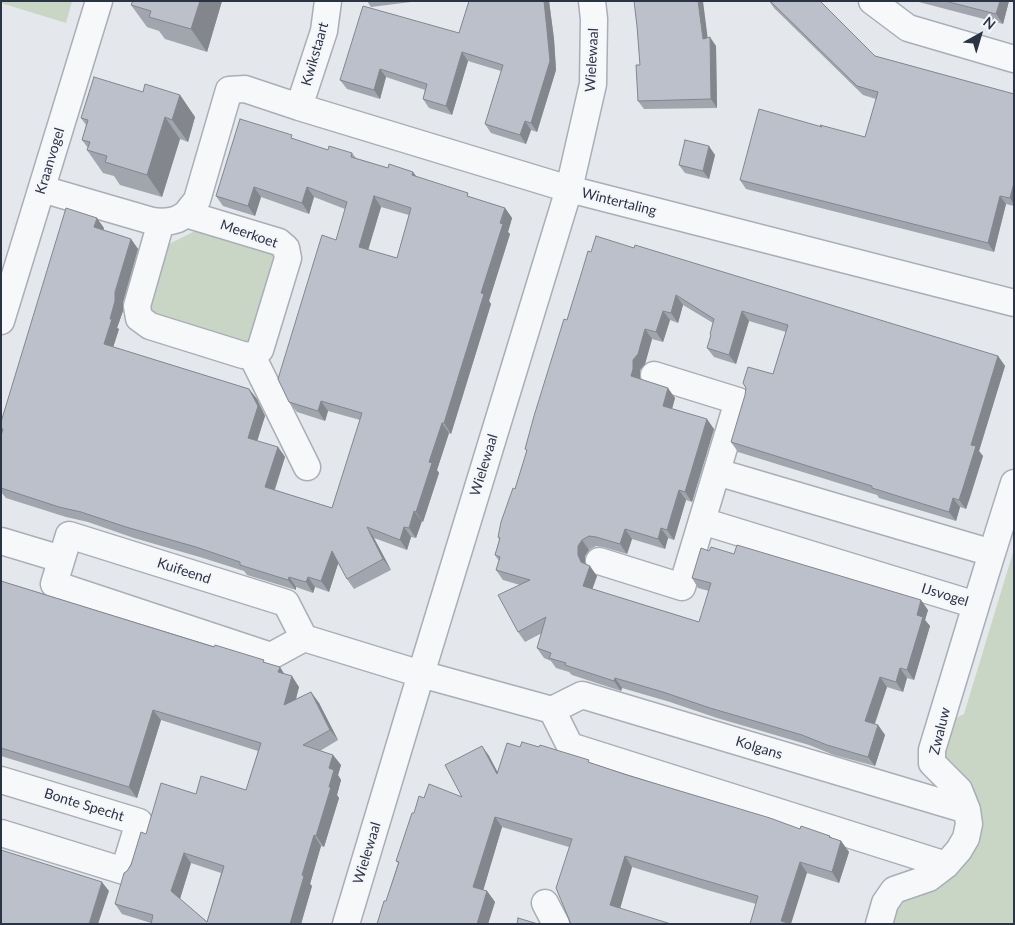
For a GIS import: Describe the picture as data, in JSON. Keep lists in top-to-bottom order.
{
  "streets": {
    "street": [
      "Kwikstaart",
      "Wielewaal",
      "Kraanvogel",
      "Wintertaling",
      "Meerkoet",
      "Kuifeend",
      "IJsvogel",
      "Zwaluw",
      "Kolgans",
      "Bonte Specht"
    ]
  },
  "crossings": [
    ["Kwikstaart", "Wintertaling"],
    ["Wielewaal", "Wintertaling"],
    ["Wintertaling", "Meerkoet"],
    ["IJsvogel", "Zwaluw"],
    ["Zwaluw", "Kolgans"]
  ],
  "north": "top right"
}
